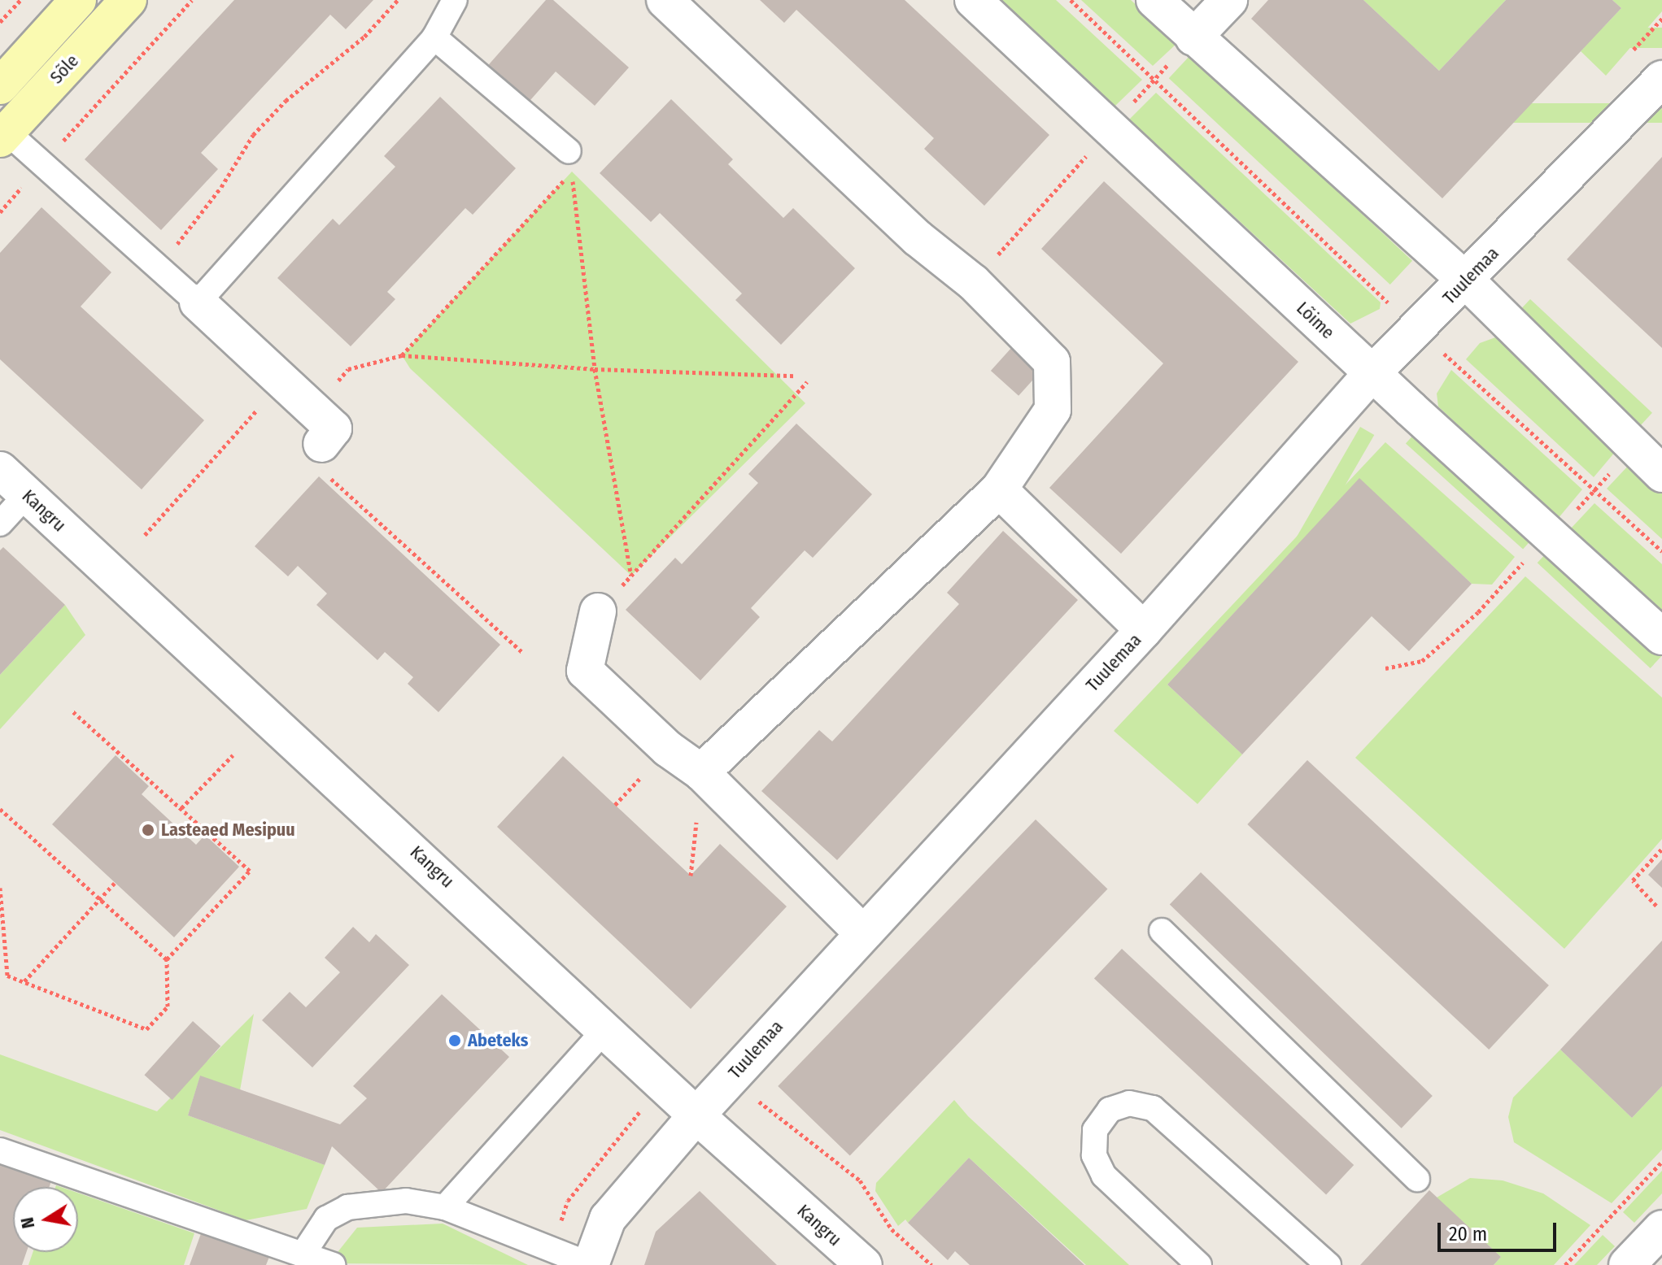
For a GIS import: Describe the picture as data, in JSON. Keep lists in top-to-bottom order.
{
  "streets": {
    "main road": ["Sõle"],
    "street": ["Tuulemaa", "Lõime", "Kangru"]
  },
  "crossings": [
    ["Tuulemaa", "Lõime"],
    ["Tuulemaa", "Kangru"]
  ],
  "places": ["Lasteaed Mesipuu", "Abeteks"],
  "scale_bar": "20 m",
  "north": "left"
}
